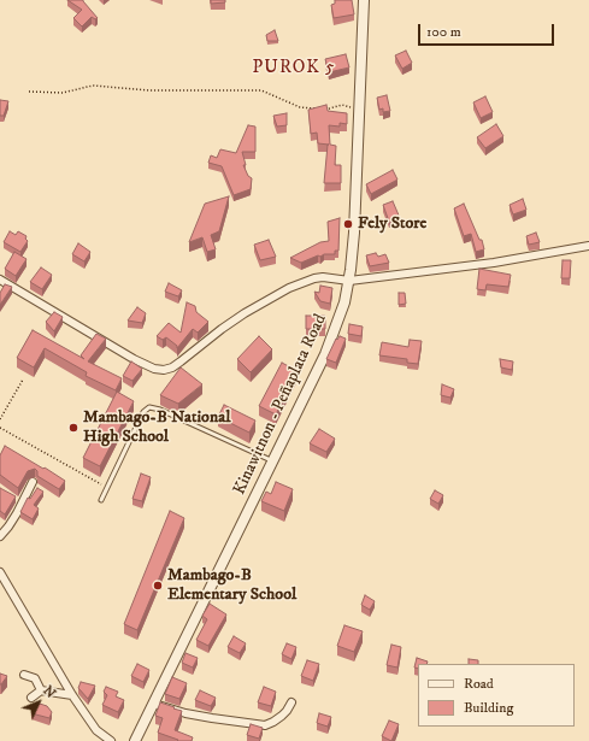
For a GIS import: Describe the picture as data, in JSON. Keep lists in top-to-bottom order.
{
  "streets": {
    "street": ["Kinawitnon - Peñaplata Road"]
  },
  "districts": ["PUROK 5"],
  "places": ["Fely Store", "Mambago-B National High School", "Mambago-B Elementary School"],
  "legend": ["Road", "Building"],
  "scale_bar": "100 m",
  "north": "top right"
}
